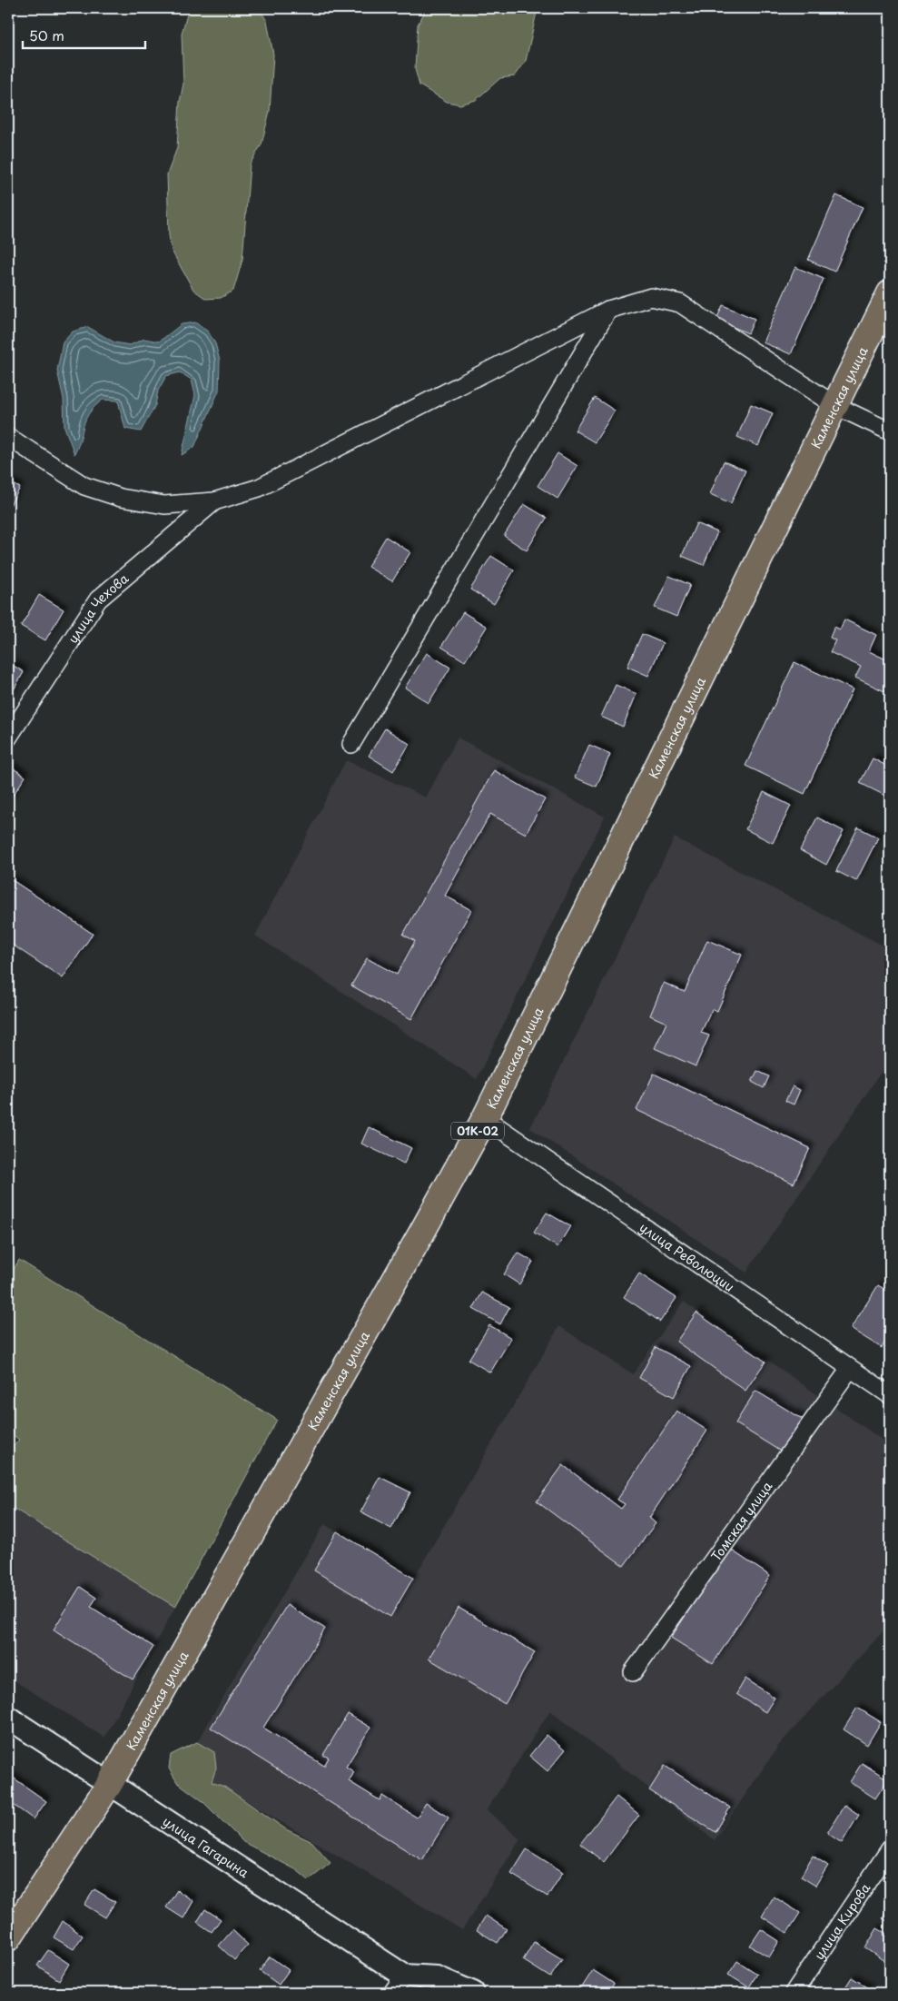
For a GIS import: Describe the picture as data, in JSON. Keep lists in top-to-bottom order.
{
  "streets": {
    "main road": ["Каменская улица", "01К-02"],
    "street": [
      "улица Чехова",
      "улица Революции",
      "Томская улица",
      "улица Гагарина",
      "улица Кирова"
    ]
  },
  "crossings": [
    ["Каменская улица", "улица Революции"],
    ["Каменская улица", "улица Гагарина"],
    ["улица Революции", "Томская улица"]
  ],
  "scale_bar": "50 m"
}
